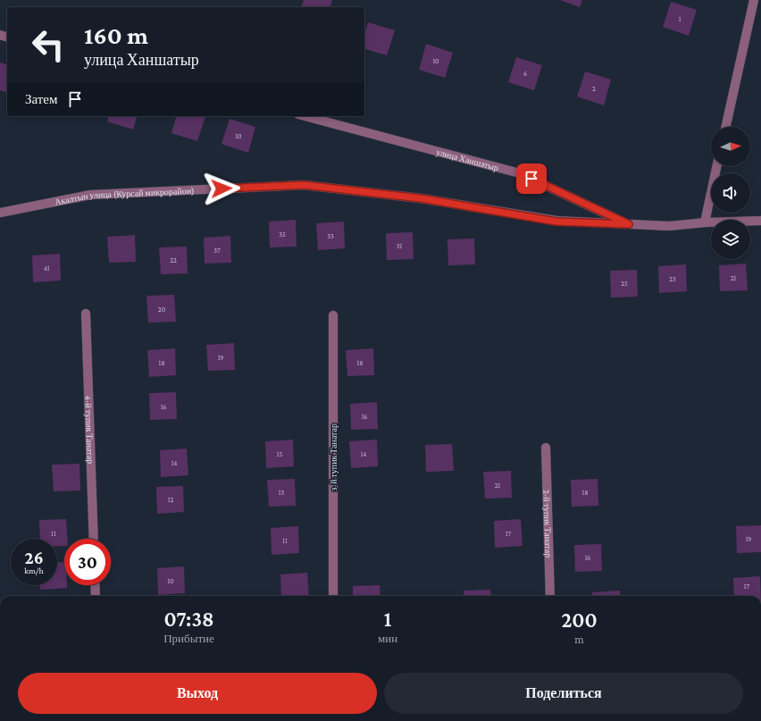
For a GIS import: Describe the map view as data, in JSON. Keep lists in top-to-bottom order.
{
  "streets": {
    "street": [
      "улица Ханшатыр",
      "Акалтын улица (Курсай микрорайон)",
      "4-й тупик Танатар",
      "3-й тупик Танатар",
      "2-й тупик Танатар"
    ]
  },
  "crossings": [
    ["улица Ханшатыр", "Акалтын улица (Курсай микрорайон)"]
  ],
  "house_numbers": [
    "1",
    "10",
    "6",
    "2",
    "10",
    "35",
    "33",
    "31",
    "37",
    "22",
    "41",
    "21",
    "23",
    "25",
    "20",
    "19",
    "18",
    "18",
    "16",
    "16",
    "15",
    "14",
    "14",
    "21",
    "13",
    "18",
    "12",
    "11",
    "17",
    "19",
    "11",
    "16",
    "10",
    "17"
  ],
  "north": "right",
  "page": {
    "turn": ["160 m", "улица Ханшатыр"],
    "then": "Затем",
    "speed": "26 km/h",
    "limit": "30",
    "eta": [
      "07:38",
      "Прибытие",
      "1",
      "мин",
      "200",
      "m"
    ],
    "buttons": ["Выход", "Поделиться"]
  }
}
